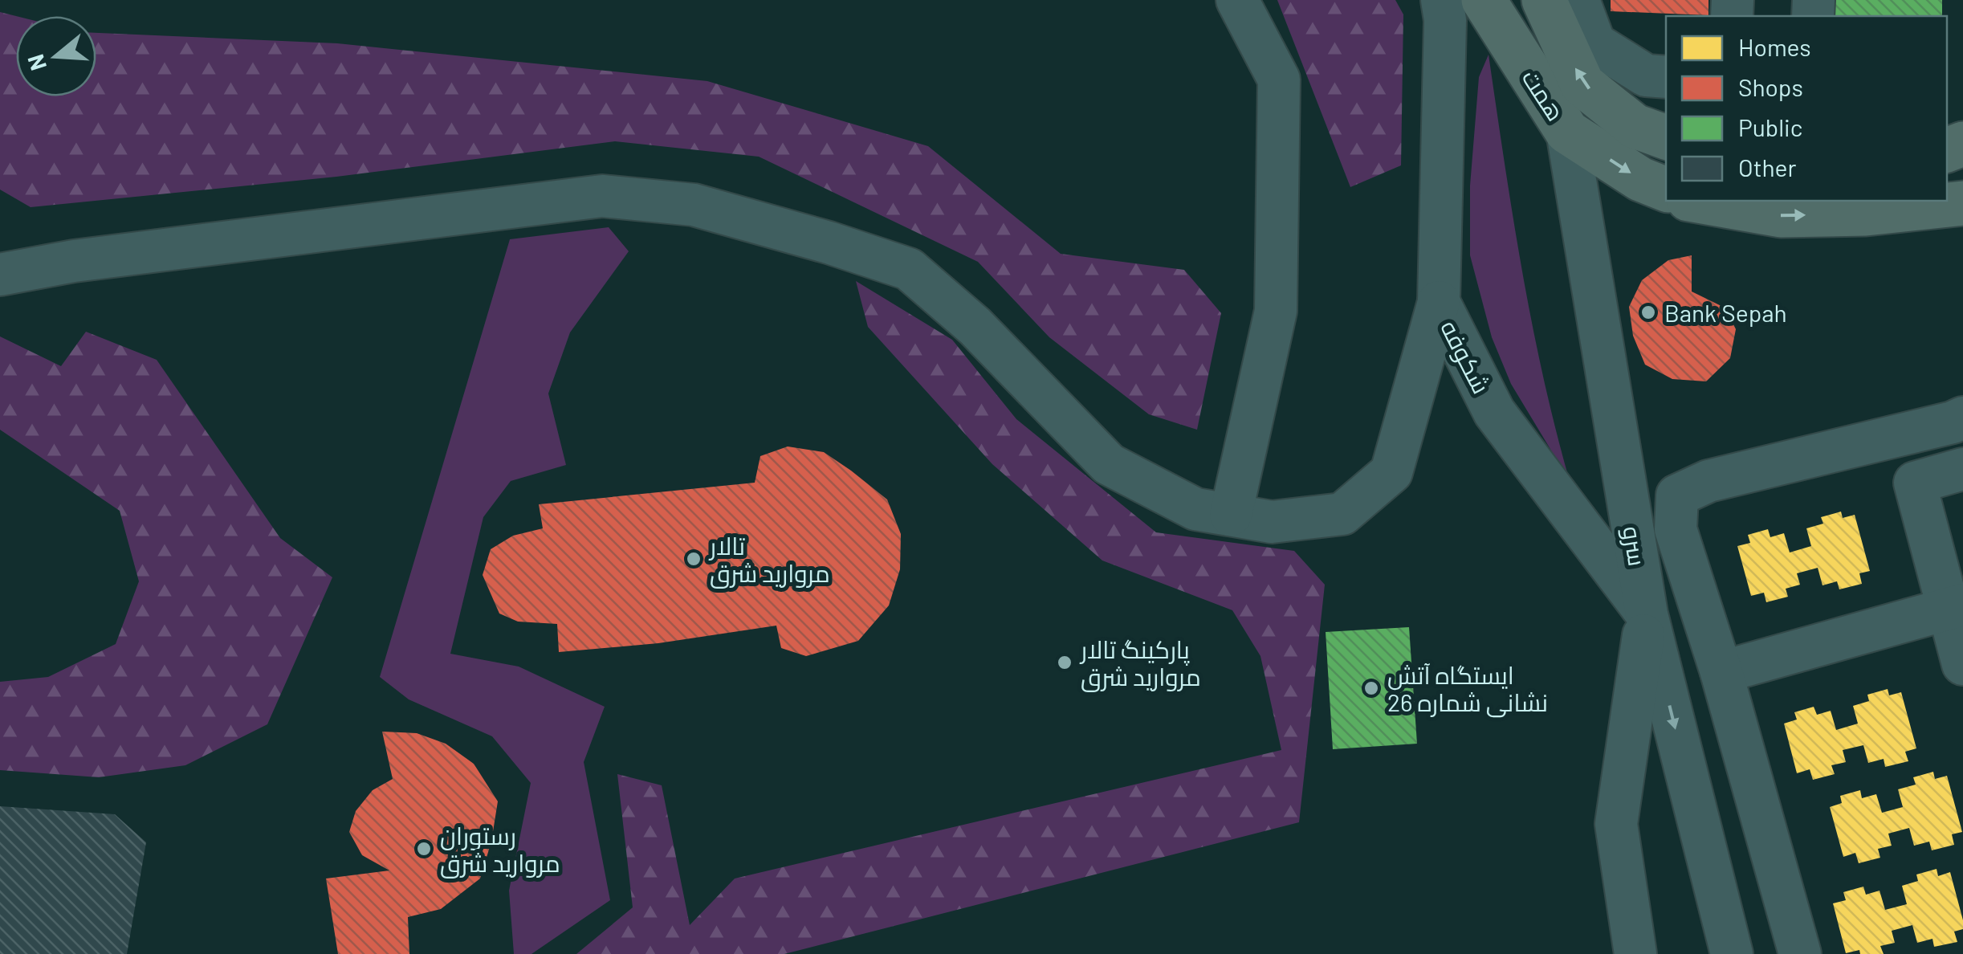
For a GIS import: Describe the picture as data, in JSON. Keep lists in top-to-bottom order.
{
  "streets": {
    "main road": ["همت"],
    "street": ["شکوفه", "سرو"]
  },
  "crossings": [
    ["همت", "سرو"],
    ["شکوفه", "سرو"]
  ],
  "places": [
    "Bank Sepah",
    "تالار مروارید شرق",
    "پارکینگ تالار مروارید شرق",
    "ایستگاه آتش نشانی شماره 26",
    "رستوران مروارید شرق"
  ],
  "legend": [
    "Homes",
    "Shops",
    "Public",
    "Other"
  ],
  "north": "left"
}
